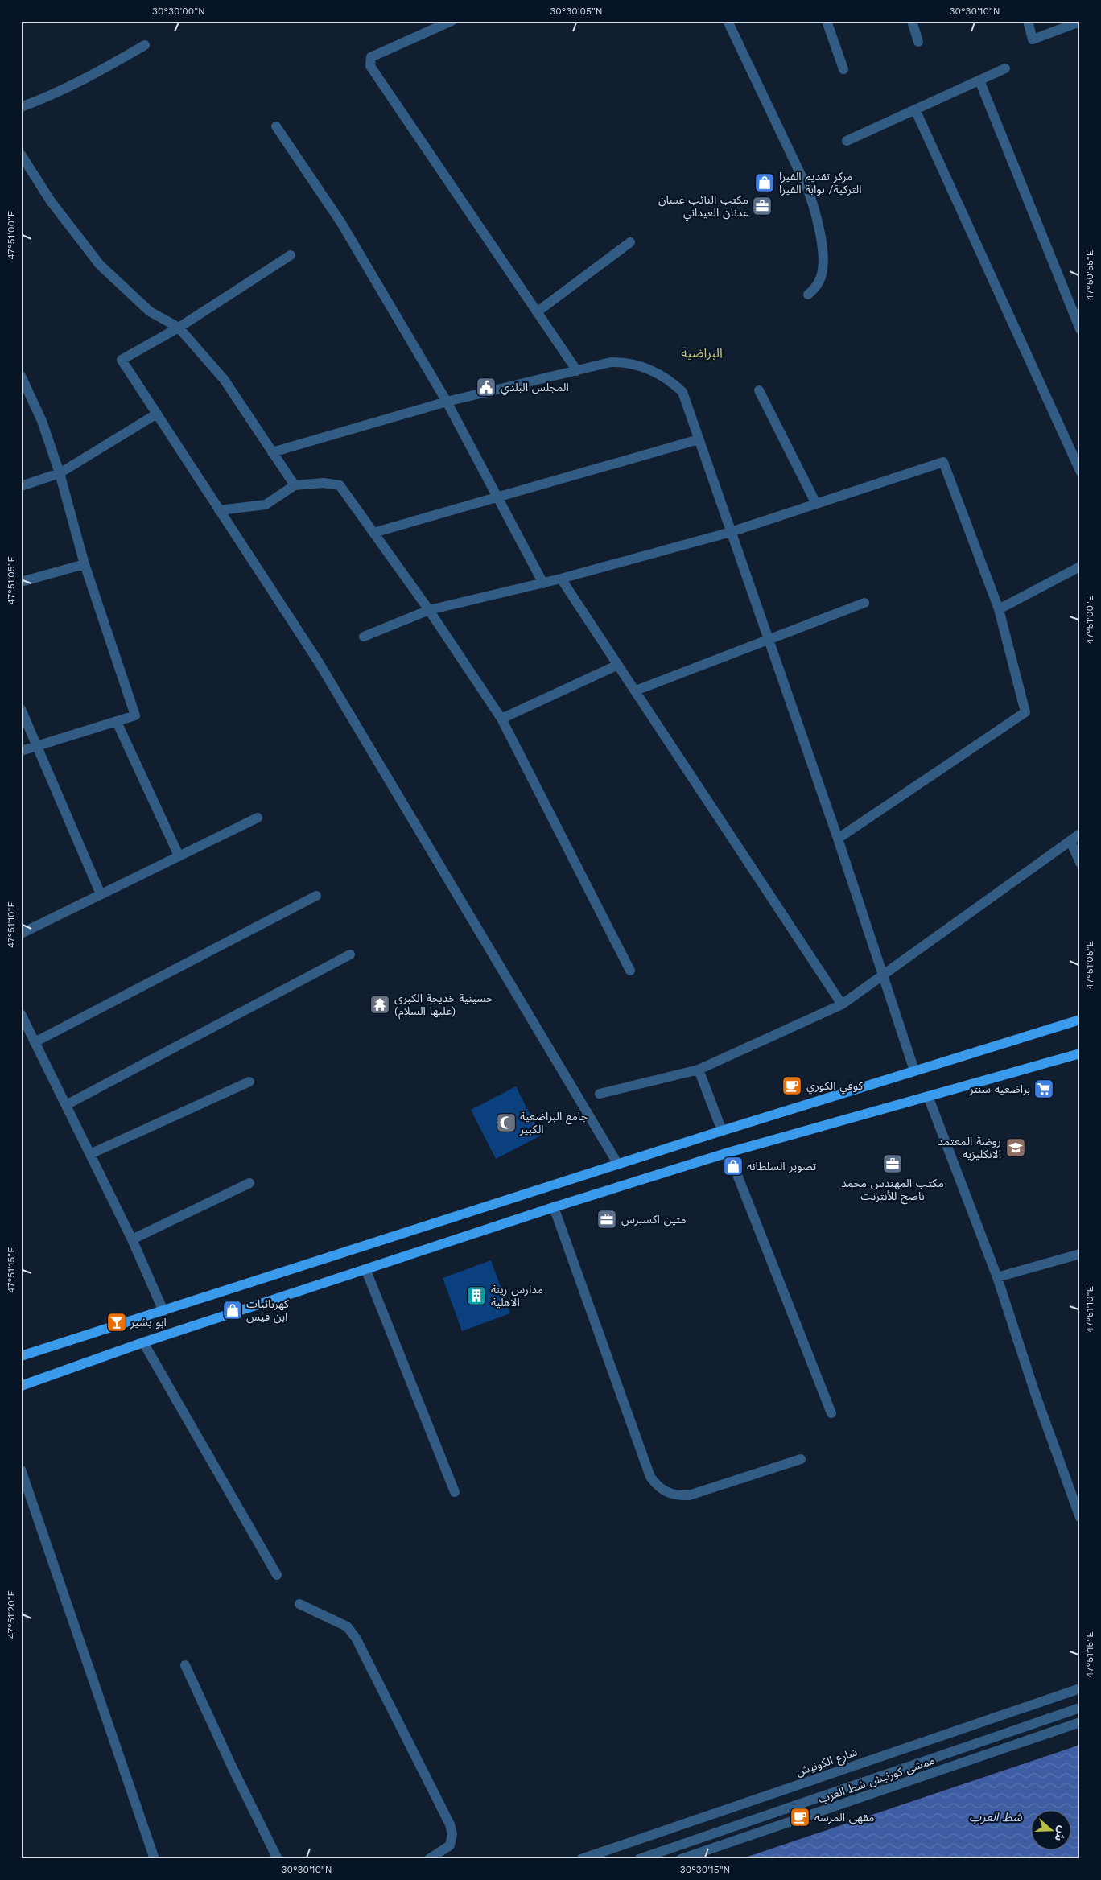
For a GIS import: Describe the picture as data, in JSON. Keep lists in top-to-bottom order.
{
  "streets": {
    "street": ["شارع الكونيش", "ممشى كورنيش شط العرب"]
  },
  "districts": ["البراضية"],
  "water": ["شط العرب"],
  "places": {
    "shop": ["مركز تقديم الفيزا التركية/ بوابة الفيزا", "تصوير السلطانه", "كهربائيات ابن قيس"],
    "office": ["مكتب النائب غسان عدنان العيداني", "مكتب المهندس محمد ناصح للأنترنت", "متين اكسبرس"],
    "public building": ["المجلس البلدي"],
    "temple": ["حسينية خديجة الكبرى (عليها السلام)"],
    "cafe": ["كوفي الكوري", "مقهى المرسه"],
    "supermarket": ["براضعيه سنتر"],
    "mosque": ["جامع البراضعية الكبير"],
    "school or university": ["روضة المعتمد الانكليزيه"],
    "building": ["مدارس زينة الاهلية"],
    "bar": ["ابو بشير"]
  },
  "north": "right",
  "coordinates": [
    "30°30'00\"N",
    "30°30'05\"N",
    "30°30'10\"N",
    "47°51'00\"E",
    "47°50'55\"E",
    "47°51'05\"E",
    "47°51'10\"E",
    "47°51'15\"E",
    "47°51'20\"E",
    "30°30'15\"N"
  ]
}
